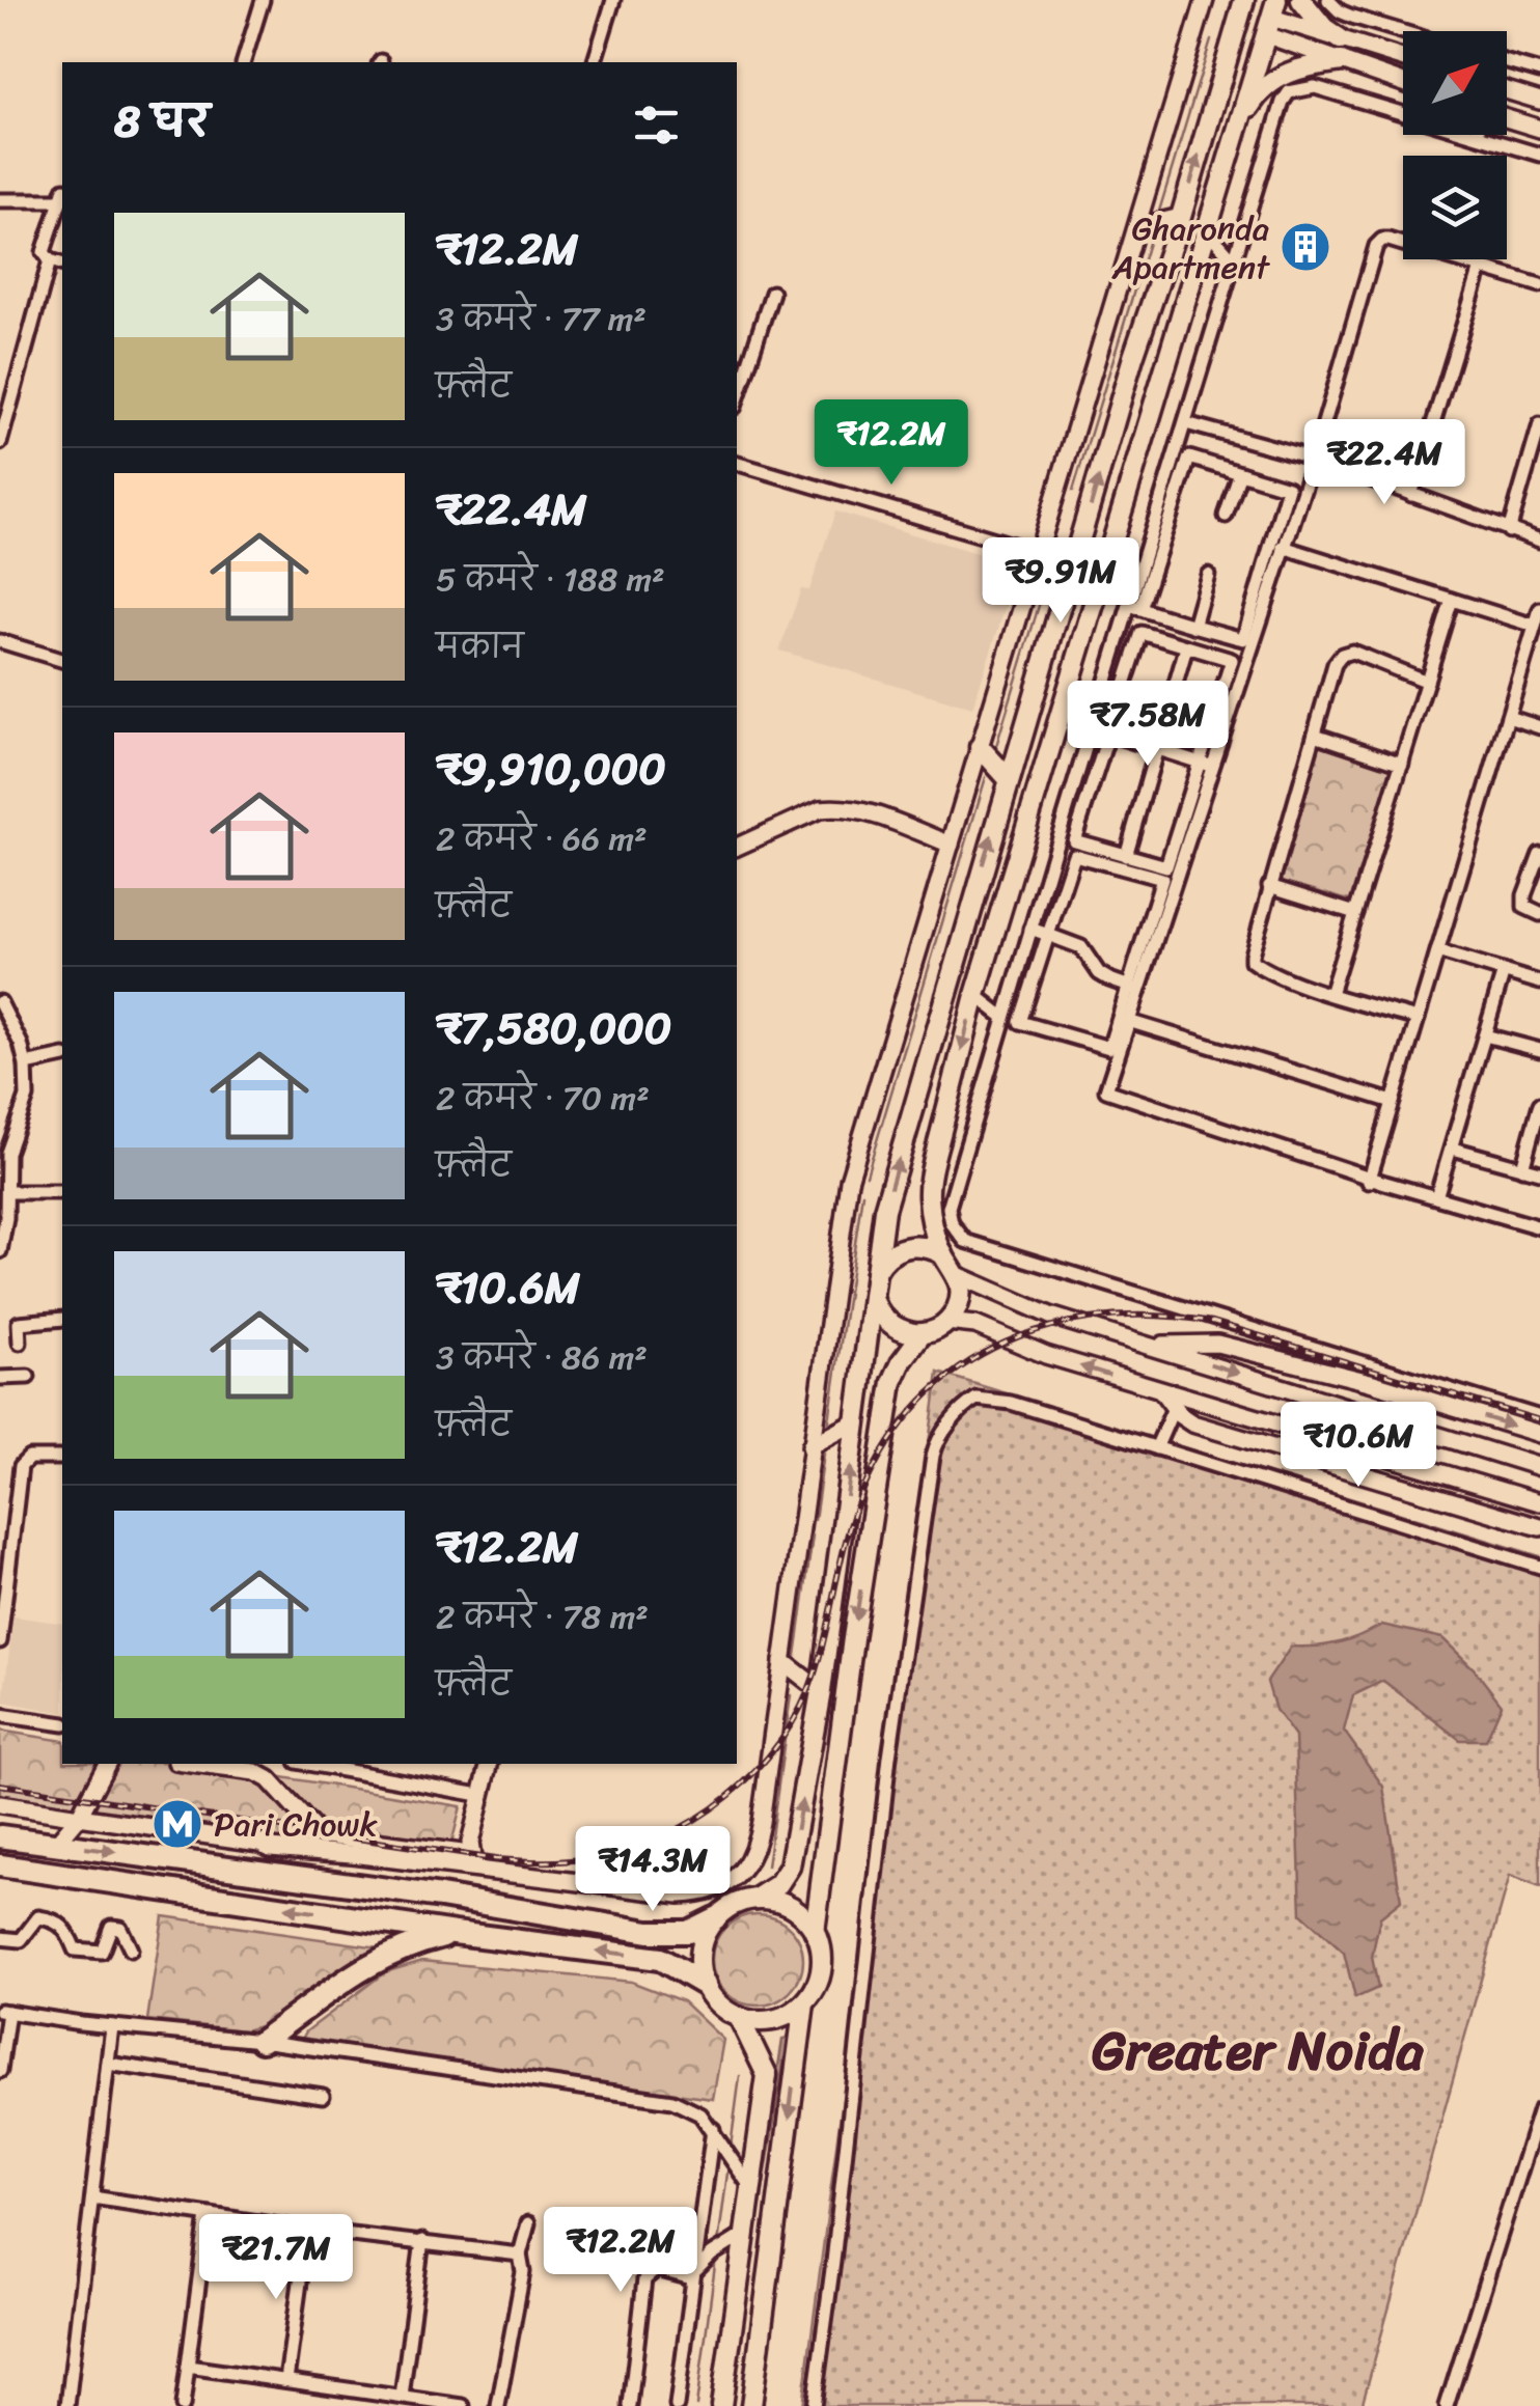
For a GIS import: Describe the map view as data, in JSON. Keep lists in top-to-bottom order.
{
  "districts": ["Greater Noida"],
  "places": {
    "building": ["Gharonda Apartment"],
    "metro station": ["Pari Chowk"]
  },
  "north": "top right",
  "page": {
    "heading": "8 घर",
    "list": [
      {
        "name": "₹12.2M",
        "note": "3 कमरे · 77 m² · फ़्लैट"
      },
      {
        "name": "₹22.4M",
        "note": "5 कमरे · 188 m² · मकान"
      },
      {
        "name": "₹9,910,000",
        "note": "2 कमरे · 66 m² · फ़्लैट"
      },
      {
        "name": "₹7,580,000",
        "note": "2 कमरे · 70 m² · फ़्लैट"
      },
      {
        "name": "₹10.6M",
        "note": "3 कमरे · 86 m² · फ़्लैट"
      },
      {
        "name": "₹12.2M",
        "note": "2 कमरे · 78 m² · फ़्लैट"
      }
    ],
    "price": [
      "₹12.2M",
      "₹22.4M",
      "₹9.91M",
      "₹7.58M",
      "₹10.6M",
      "₹14.3M",
      "₹12.2M",
      "₹21.7M"
    ]
  }
}
